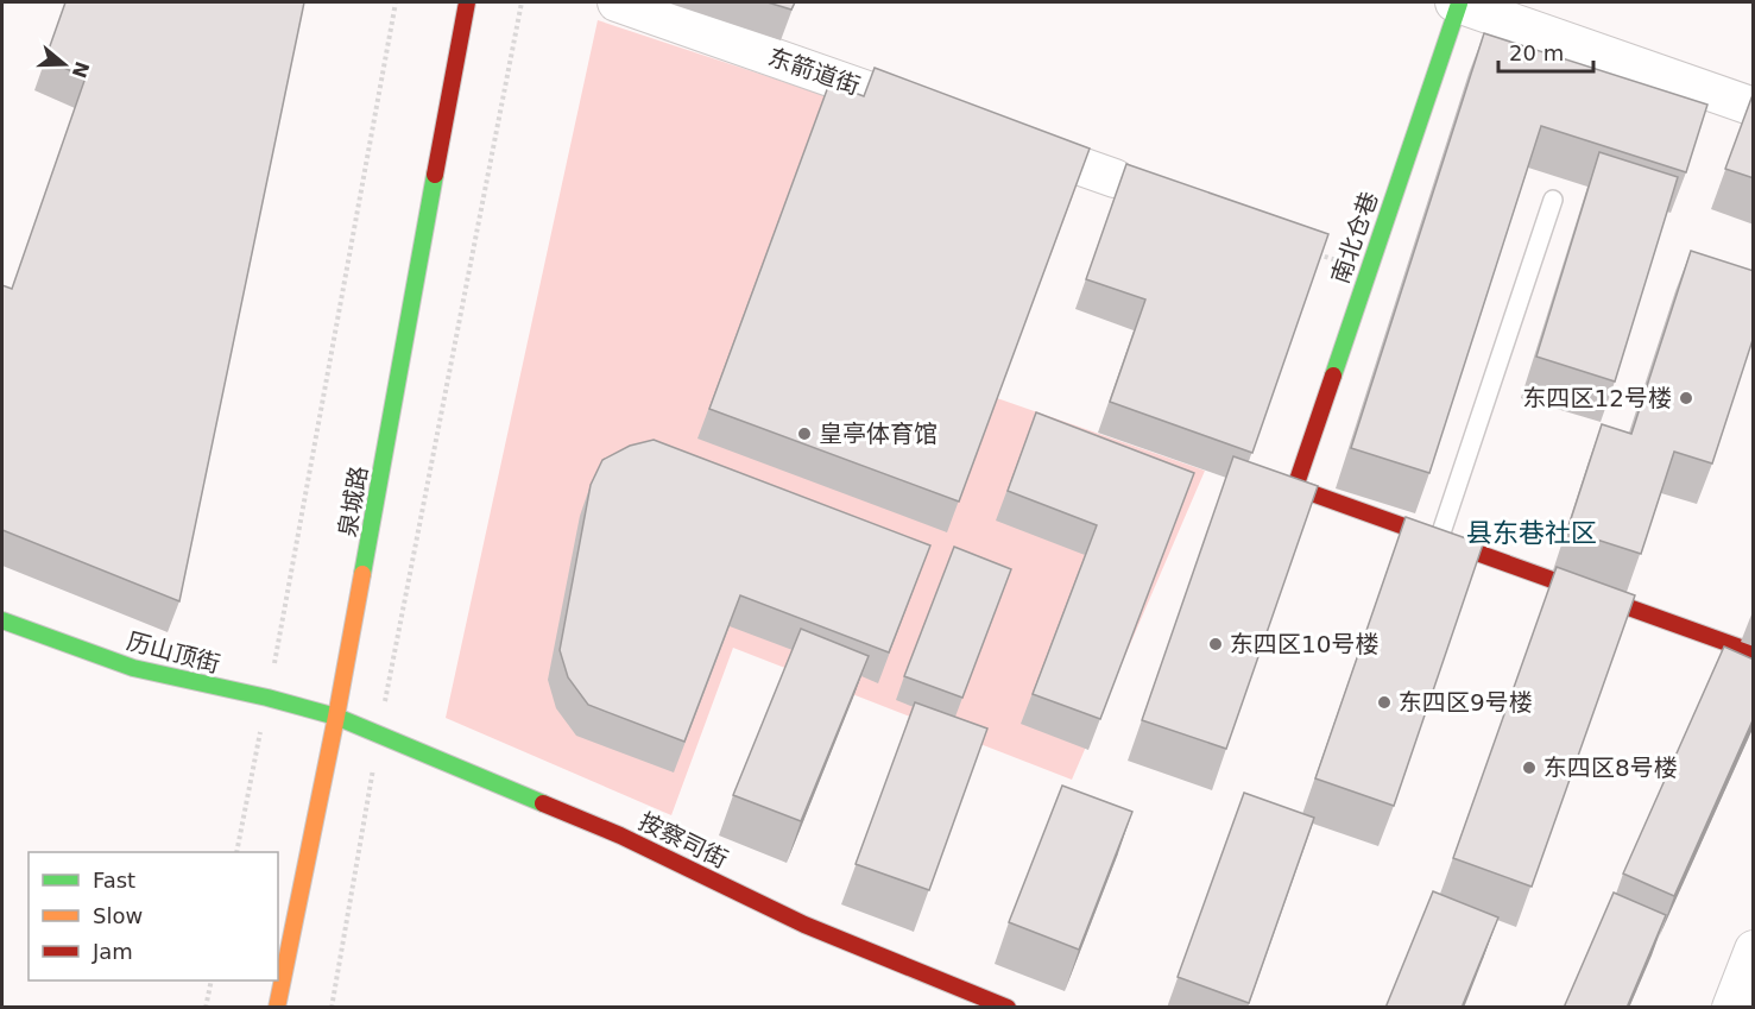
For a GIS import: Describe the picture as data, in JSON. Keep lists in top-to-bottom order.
{
  "streets": {
    "street": [
      "东箭道街",
      "南北仓巷",
      "泉城路",
      "历山顶街",
      "按察司街"
    ]
  },
  "crossings": [
    ["泉城路", "历山顶街"],
    ["泉城路", "按察司街"],
    ["历山顶街", "按察司街"]
  ],
  "districts": ["县东巷社区"],
  "places": [
    "东四区12号楼",
    "皇亭体育馆",
    "东四区10号楼",
    "东四区9号楼",
    "东四区8号楼"
  ],
  "legend": ["Fast", "Slow", "Jam"],
  "scale_bar": "20 m",
  "north": "right"
}
